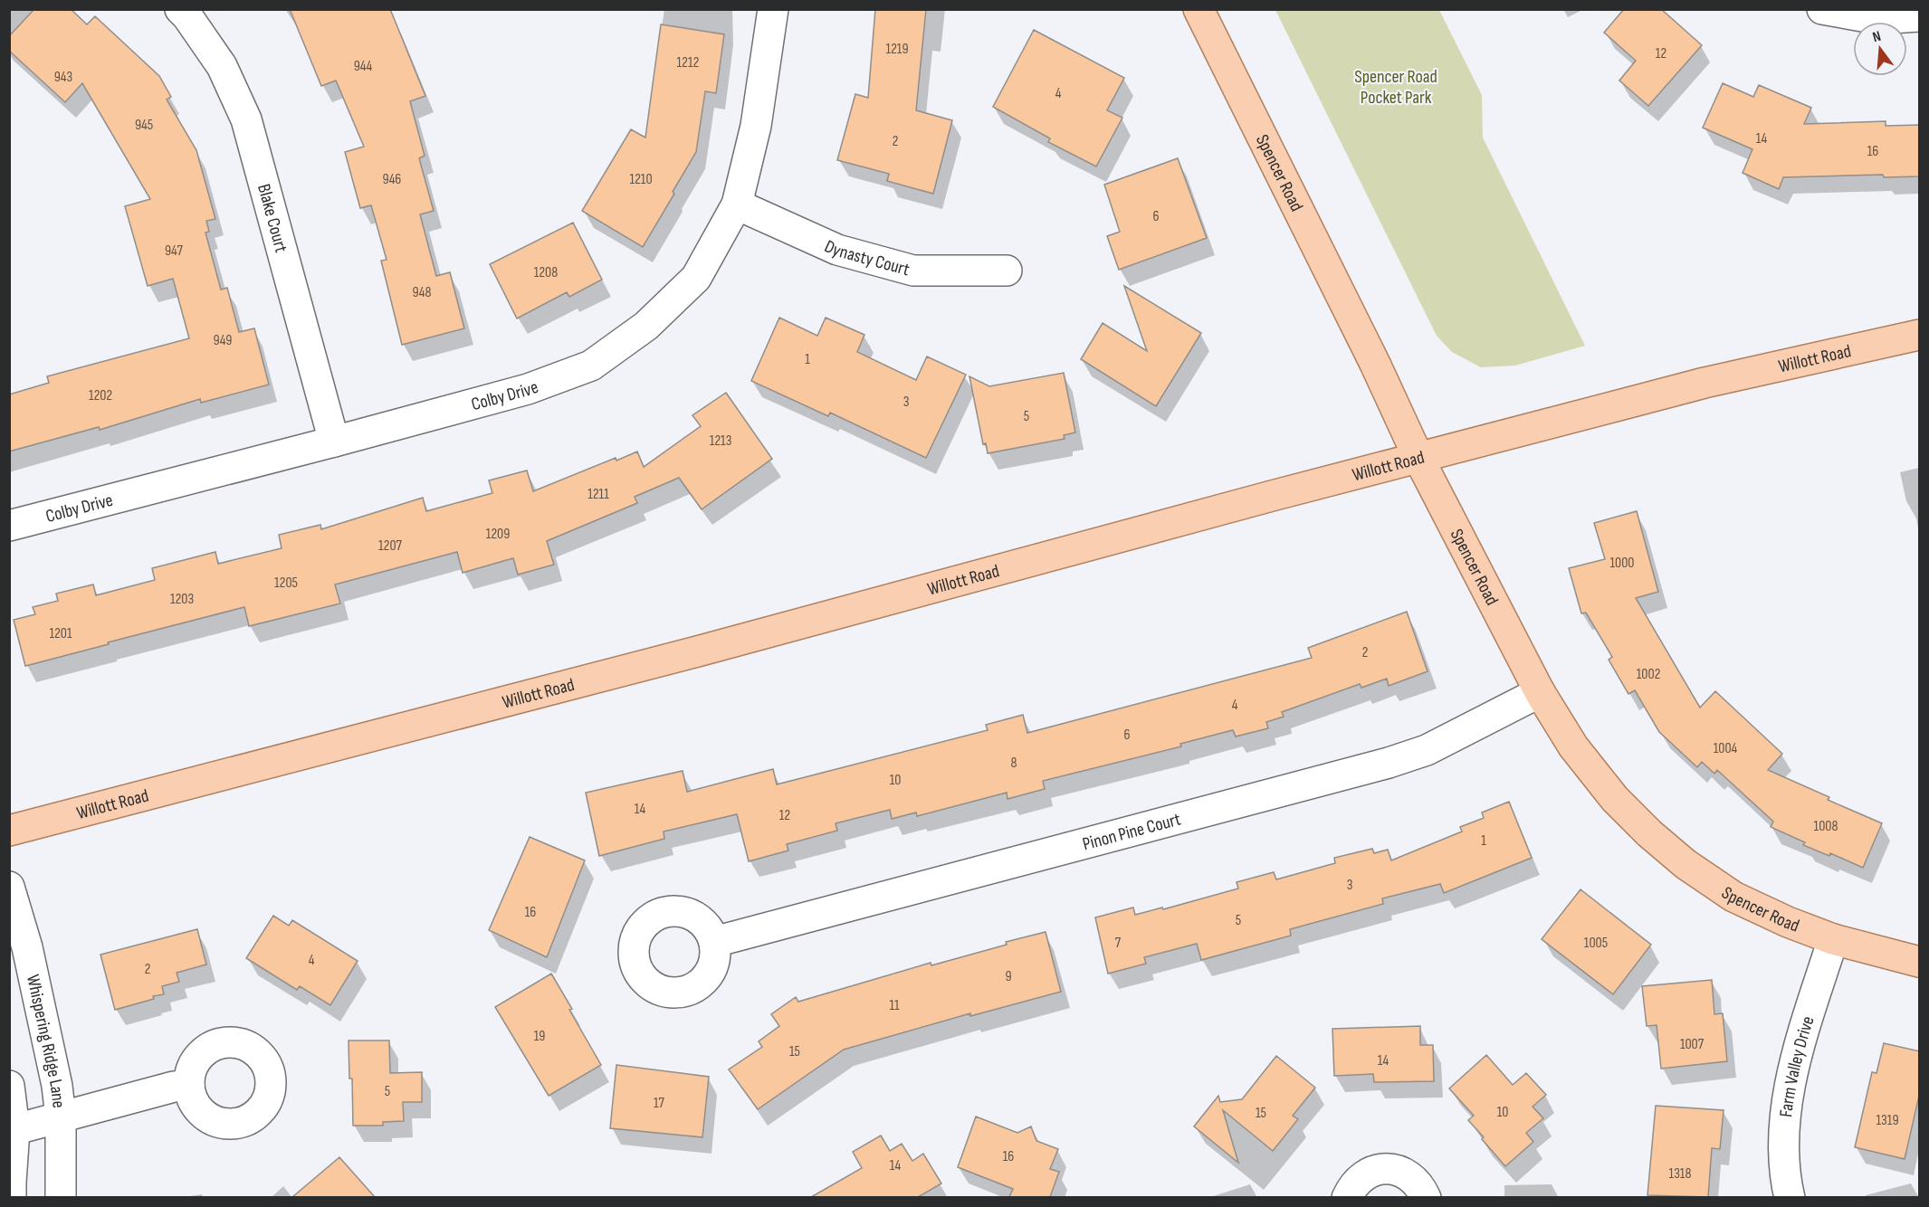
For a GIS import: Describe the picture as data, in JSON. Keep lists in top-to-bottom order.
{
  "streets": {
    "main road": ["Spencer Road", "Willott Road"],
    "street": [
      "Blake Court",
      "Dynasty Court",
      "Colby Drive",
      "Pinon Pine Court",
      "Whispering Ridge Lane",
      "Farm Valley Drive"
    ]
  },
  "crossings": [
    ["Spencer Road", "Willott Road"],
    ["Spencer Road", "Pinon Pine Court"],
    ["Spencer Road", "Farm Valley Drive"],
    ["Blake Court", "Colby Drive"],
    ["Dynasty Court", "Colby Drive"]
  ],
  "parks": ["Spencer Road Pocket Park"],
  "house_numbers": [
    "1219",
    "12",
    "1212",
    "944",
    "943",
    "4",
    "945",
    "14",
    "2",
    "16",
    "946",
    "1210",
    "6",
    "947",
    "1208",
    "948",
    "949",
    "1",
    "1202",
    "3",
    "5",
    "1213",
    "1211",
    "1209",
    "1207",
    "1000",
    "1205",
    "1203",
    "1201",
    "2",
    "1002",
    "4",
    "6",
    "1004",
    "8",
    "10",
    "14",
    "12",
    "1008",
    "1",
    "3",
    "16",
    "5",
    "7",
    "1005",
    "4",
    "2",
    "9",
    "11",
    "19",
    "1007",
    "15",
    "14",
    "5",
    "17",
    "10",
    "15",
    "1319",
    "16",
    "14",
    "1318"
  ],
  "north": "top"
}
